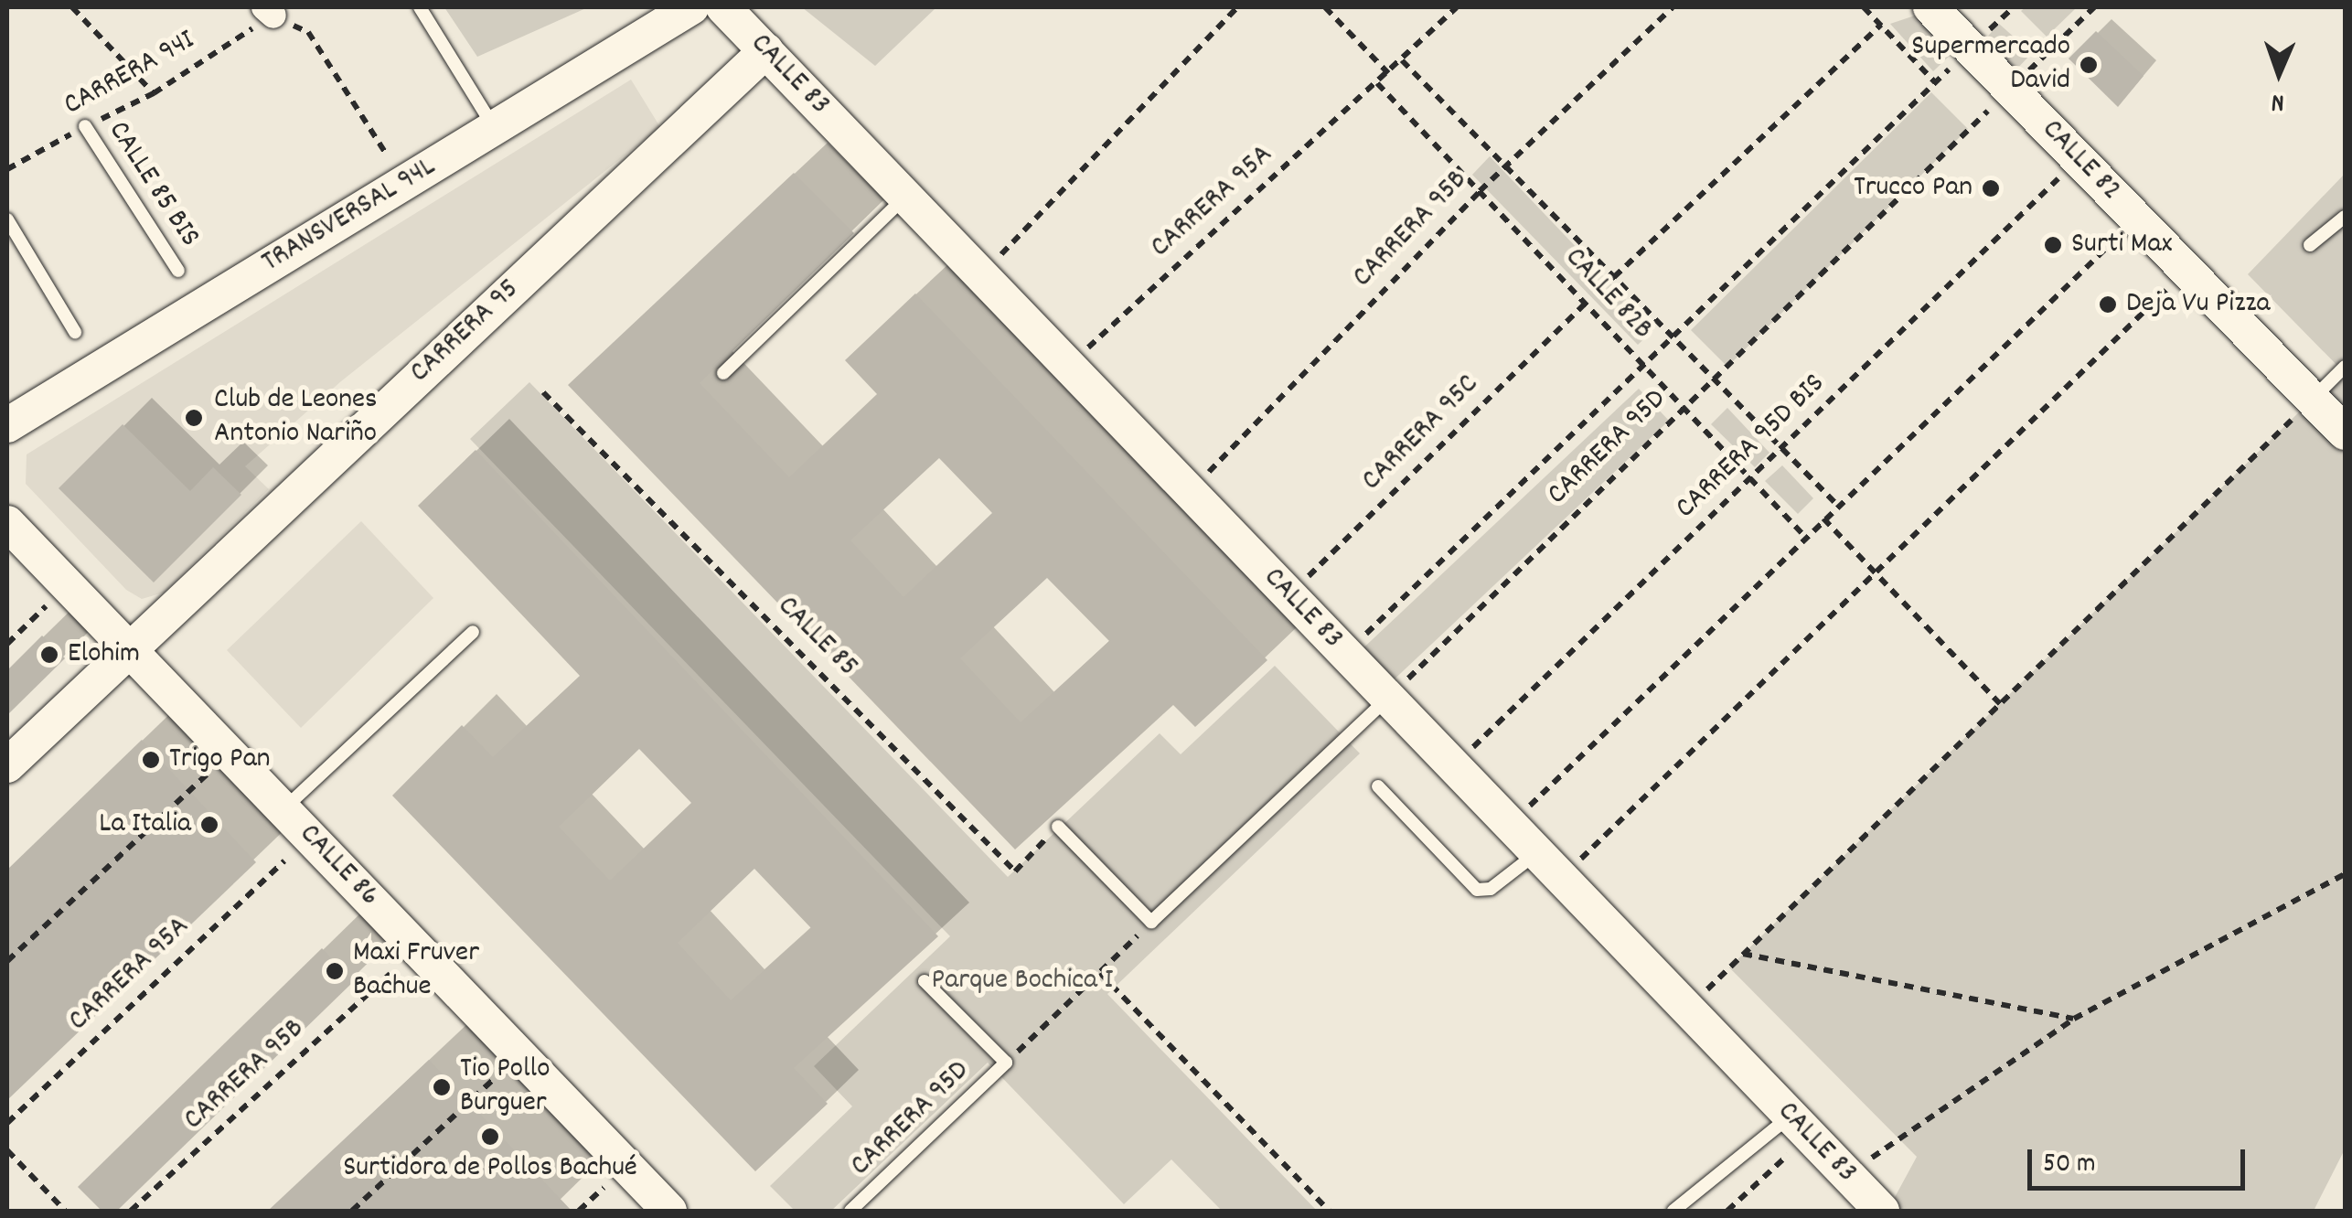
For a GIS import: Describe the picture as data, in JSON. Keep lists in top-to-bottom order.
{
  "streets": {
    "street": [
      "CALLE 83",
      "CALLE 82",
      "TRANSVERSAL 94L",
      "CARRERA 95",
      "CALLE 86"
    ],
    "lane": ["CALLE 85 BIS", "CARRERA 95D"],
    "path": [
      "CARRERA 94I",
      "CARRERA 95A",
      "CARRERA 95B",
      "CALLE 82B",
      "CARRERA 95C",
      "CARRERA 95D BIS",
      "CALLE 85"
    ]
  },
  "crossings": [
    ["CARRERA 94I", "CALLE 85 BIS"],
    ["CALLE 83", "CARRERA 95A"],
    ["CALLE 83", "CARRERA 95B"],
    ["CALLE 83", "CARRERA 95"],
    ["CALLE 83", "CARRERA 95C"],
    ["CALLE 83", "CARRERA 95D BIS"],
    ["CALLE 83", "CARRERA 95D"],
    ["CALLE 82", "CARRERA 95D BIS"],
    ["CALLE 82", "CARRERA 95D"],
    ["CARRERA 95A", "CALLE 82B"],
    ["CARRERA 95B", "CALLE 82B"],
    ["CALLE 82B", "CARRERA 95C"],
    ["CALLE 82B", "CARRERA 95D BIS"],
    ["CALLE 82B", "CARRERA 95D"],
    ["CARRERA 95", "CALLE 86"]
  ],
  "parks": ["Parque Bochica I"],
  "places": [
    "Supermercado David",
    "Trucco Pan",
    "Surti Max",
    "Deja Vu Pizza",
    "Club de Leones Antonio Nariño",
    "Elohim",
    "Trigo Pan",
    "La Italia",
    "Maxi Fruver Bachue",
    "Tio Pollo Burguer",
    "Surtidora de Pollos Bachué"
  ],
  "scale_bar": "50 m",
  "north": "bottom"
}
